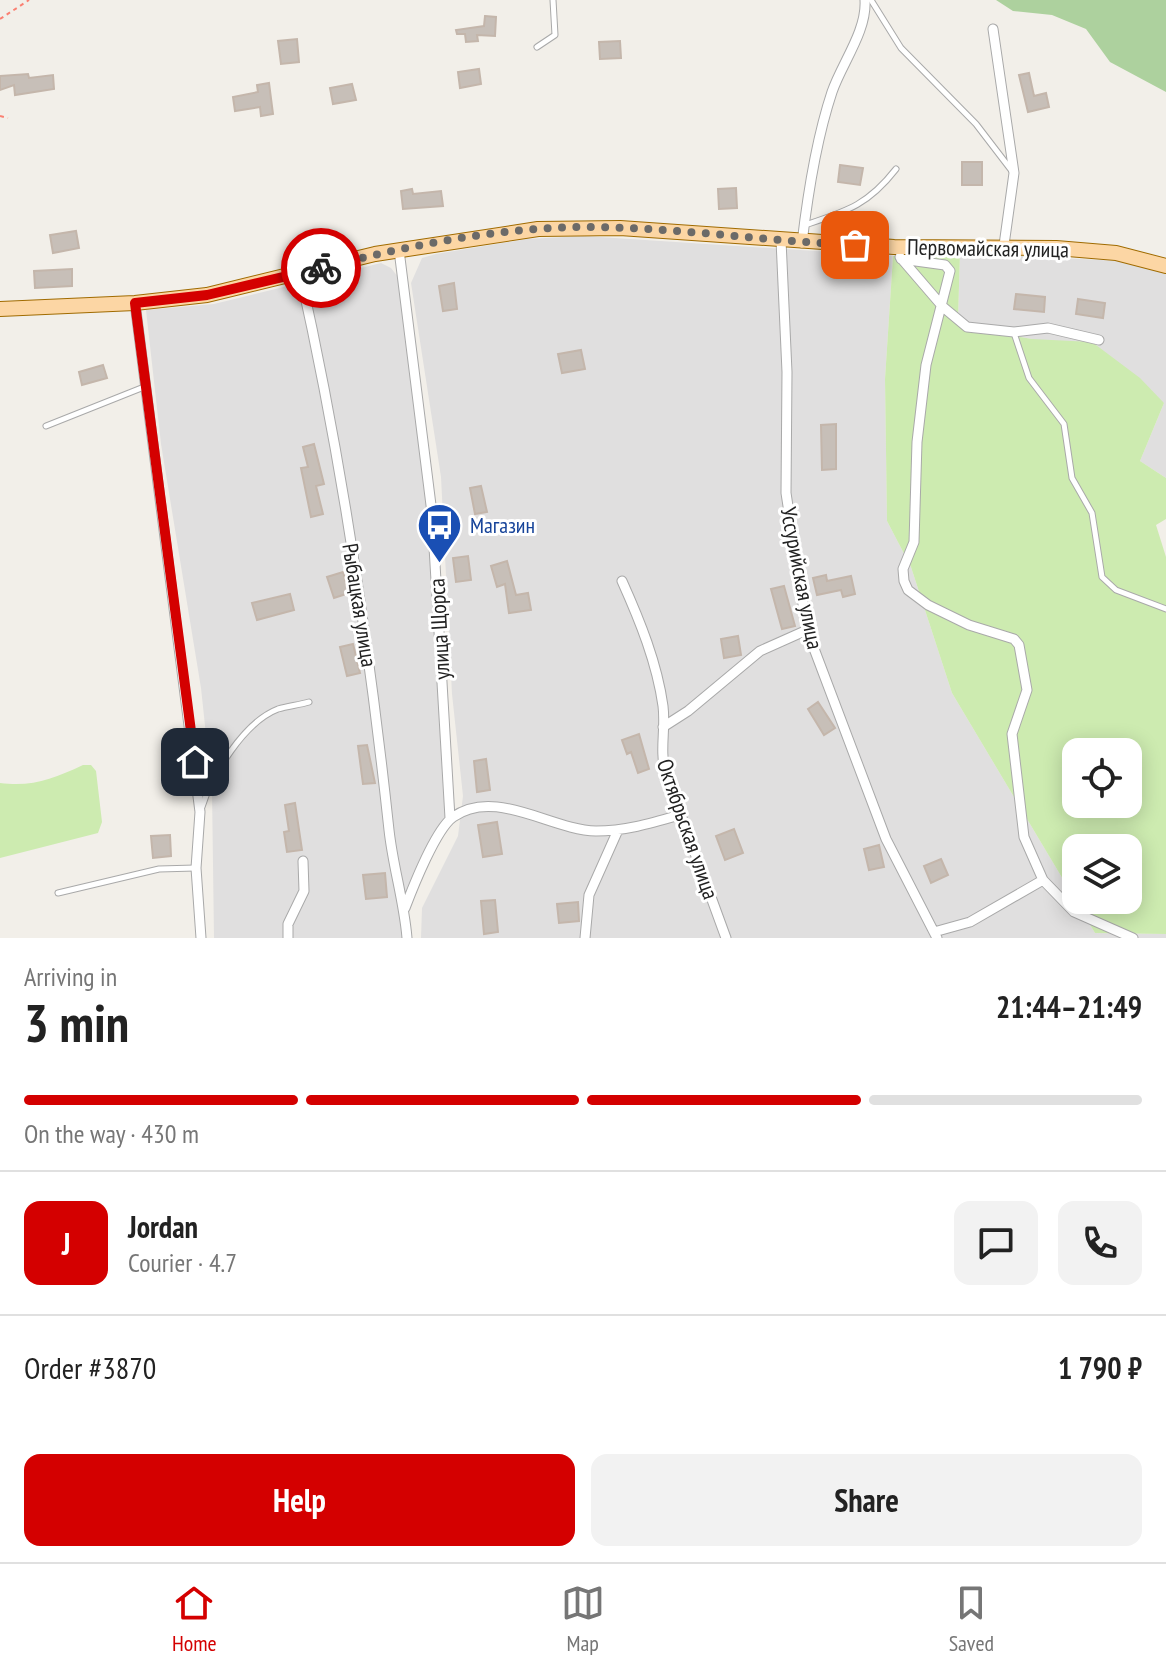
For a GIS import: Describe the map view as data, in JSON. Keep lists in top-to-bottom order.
{
  "streets": {
    "main road": ["Первомайская улица"],
    "street": [
      "Уссурийская улица",
      "Рыбацкая улица",
      "улица Щорса",
      "Октябрьская улица"
    ]
  },
  "crossings": [
    ["Первомайская улица", "Уссурийская улица"],
    ["Первомайская улица", "Рыбацкая улица"],
    ["Первомайская улица", "улица Щорса"]
  ],
  "places": {
    "bus stop": ["Магазин"]
  },
  "page": {
    "heading": ["3 min", "Arriving in", "21:44–21:49"],
    "panel": [
      "Jordan",
      "Courier · 4.7",
      "Order #3870",
      "1 790 ₽"
    ],
    "bar": "On the way · 430 m",
    "round": "J",
    "buttons": ["Help", "Share"],
    "tabs": ["Home", "Map", "Saved"]
  }
}
